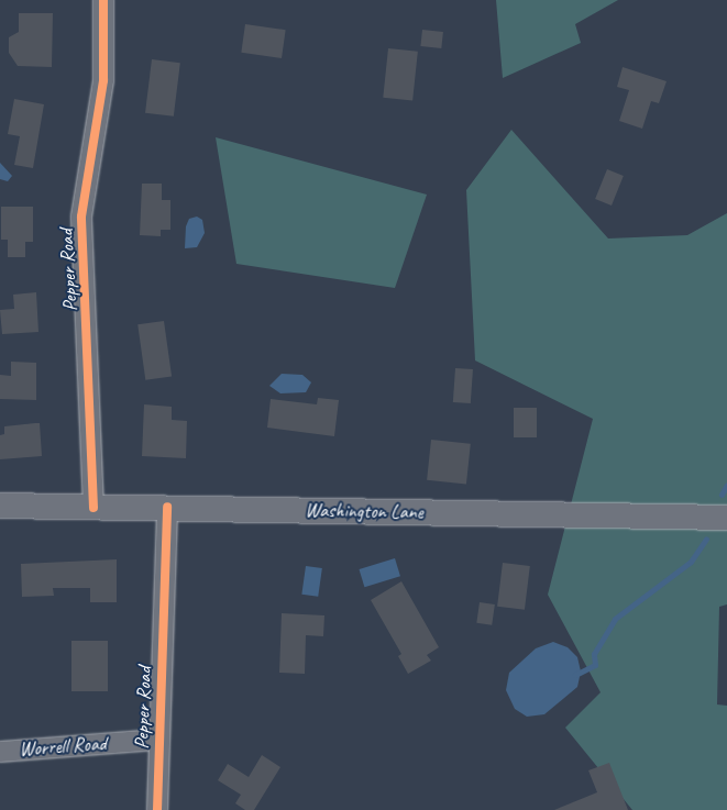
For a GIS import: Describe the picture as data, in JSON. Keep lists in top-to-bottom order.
{
  "streets": {
    "main road": ["Washington Lane"],
    "street": ["Pepper Road", "Worrell Road"]
  },
  "crossings": [
    ["Pepper Road", "Washington Lane"],
    ["Pepper Road", "Worrell Road"]
  ]
}
